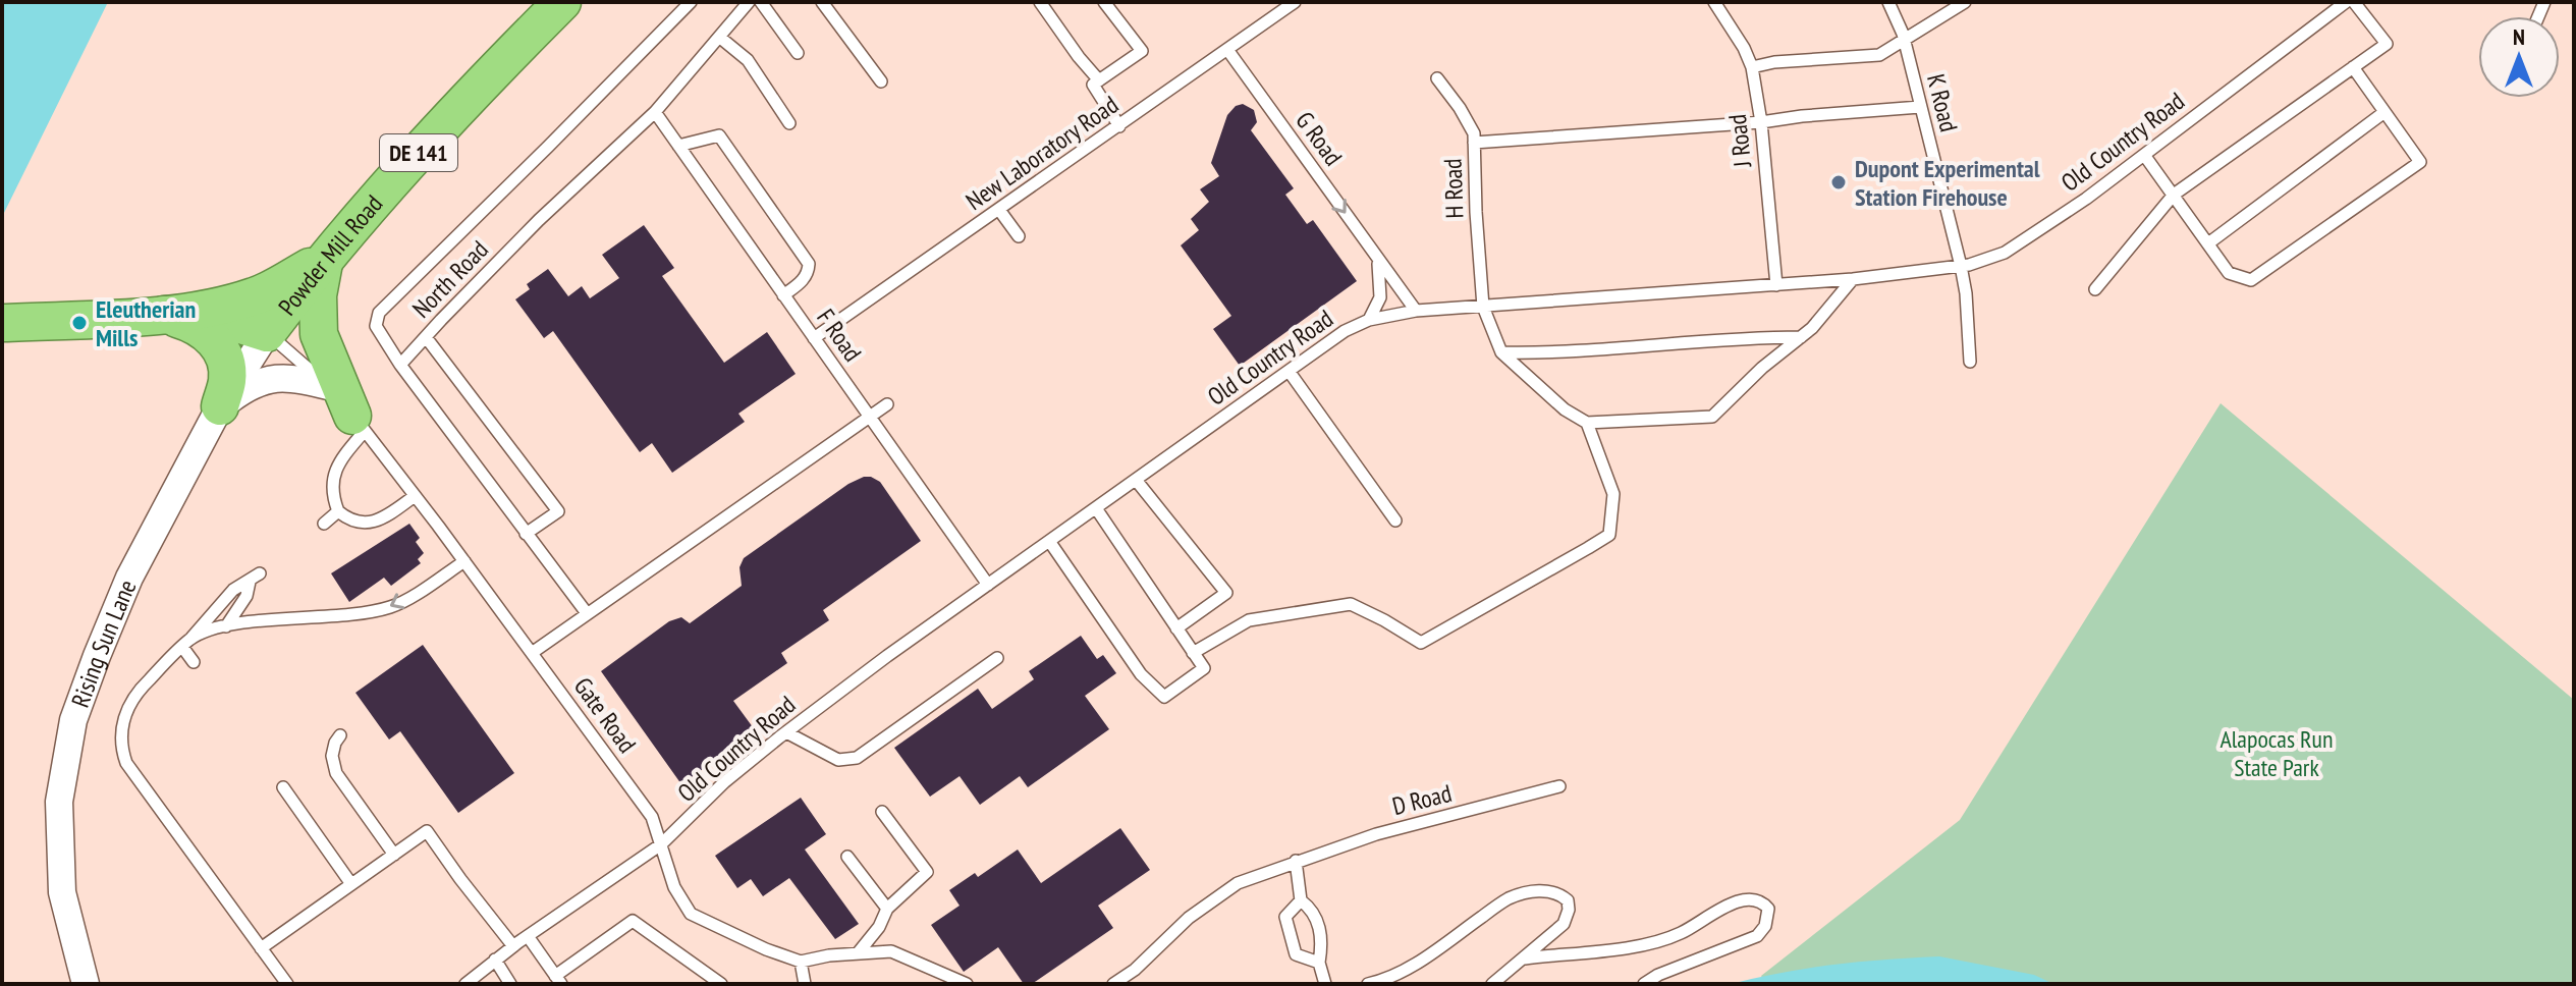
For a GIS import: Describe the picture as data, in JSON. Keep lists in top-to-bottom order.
{
  "streets": {
    "highway": ["DE 141", "Powder Mill Road"],
    "street": ["Rising Sun Lane"],
    "lane": [
      "K Road",
      "G Road",
      "J Road",
      "Old Country Road",
      "New Laboratory Road",
      "H Road",
      "North Road",
      "F Road",
      "Gate Road",
      "D Road"
    ]
  },
  "crossings": [
    ["K Road", "Old Country Road"],
    ["G Road", "Old Country Road"],
    ["G Road", "New Laboratory Road"],
    ["J Road", "Old Country Road"],
    ["Old Country Road", "H Road"],
    ["Old Country Road", "F Road"],
    ["Old Country Road", "Gate Road"],
    ["DE 141", "Powder Mill Road"],
    ["DE 141", "Rising Sun Lane"],
    ["DE 141", "Gate Road"],
    ["New Laboratory Road", "F Road"],
    ["Powder Mill Road", "Rising Sun Lane"],
    ["Powder Mill Road", "Gate Road"],
    ["North Road", "F Road"],
    ["Rising Sun Lane", "Gate Road"]
  ],
  "one_way": ["G Road"],
  "parks": ["Alapocas Run State Park"],
  "places": ["Dupont Experimental Station Firehouse", "Eleutherian Mills"],
  "north": "top"
}
